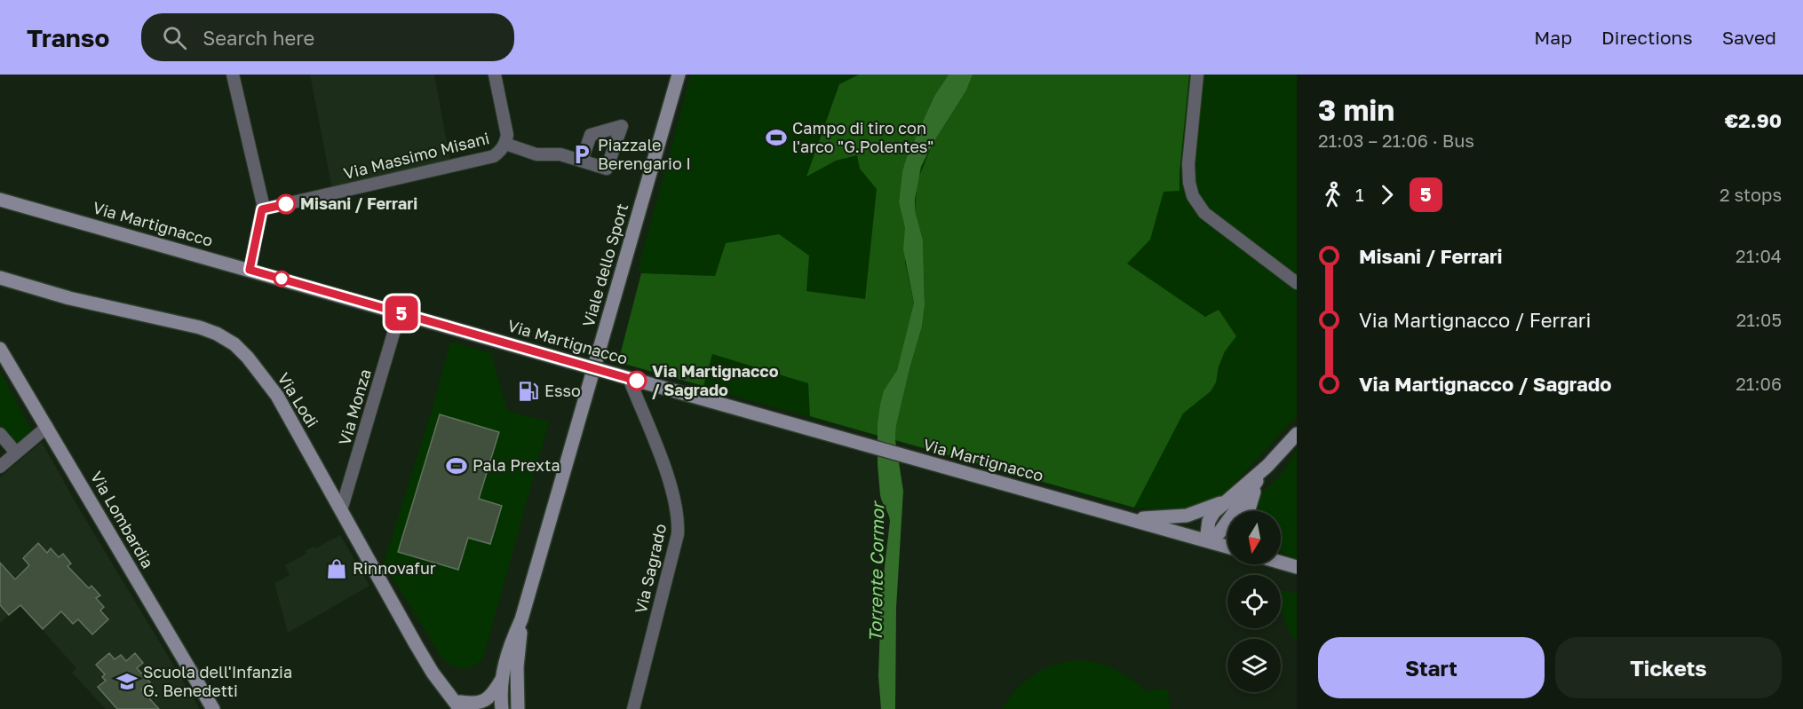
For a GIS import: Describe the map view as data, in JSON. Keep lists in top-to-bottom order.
{
  "streets": {
    "street": [
      "Via Massimo Misani",
      "Via Martignacco",
      "Viale dello Sport",
      "Via Lodi",
      "Via Monza",
      "Via Lombardia",
      "Via Sagrado"
    ]
  },
  "crossings": [
    ["Via Martignacco", "Via Monza"],
    ["Via Martignacco", "Via Sagrado"],
    ["Viale dello Sport", "Via Lodi"],
    ["Via Lodi", "Via Monza"]
  ],
  "water": ["Torrente Cormor"],
  "places": {
    "sports": ["Campo di tiro con l'arco \"G.Polentes\"", "Pala Prexta"],
    "parking": ["Piazzale Berengario I"],
    "other": ["Misani / Ferrari", "Via Martignacco / Sagrado"],
    "fuel station": ["Esso"],
    "shop": ["Rinnovafur"],
    "school or university": ["Scuola dell'Infanzia G. Benedetti"]
  },
  "lines": ["bus line 5"],
  "north": "bottom",
  "page": {
    "header": "Transo",
    "search": "Search here",
    "nav": ["Map", "Directions", "Saved"],
    "on_map": "5",
    "heading": ["3 min", "21:03 – 21:06 · Bus", "€2.90"],
    "legs": ["1", "5", "2 stops"],
    "list": [
      {
        "name": "Misani / Ferrari",
        "value": "21:04"
      },
      {
        "name": "Via Martignacco / Ferrari",
        "value": "21:05"
      },
      {
        "name": "Via Martignacco / Sagrado",
        "value": "21:06"
      }
    ],
    "buttons": ["Start", "Tickets"]
  }
}
